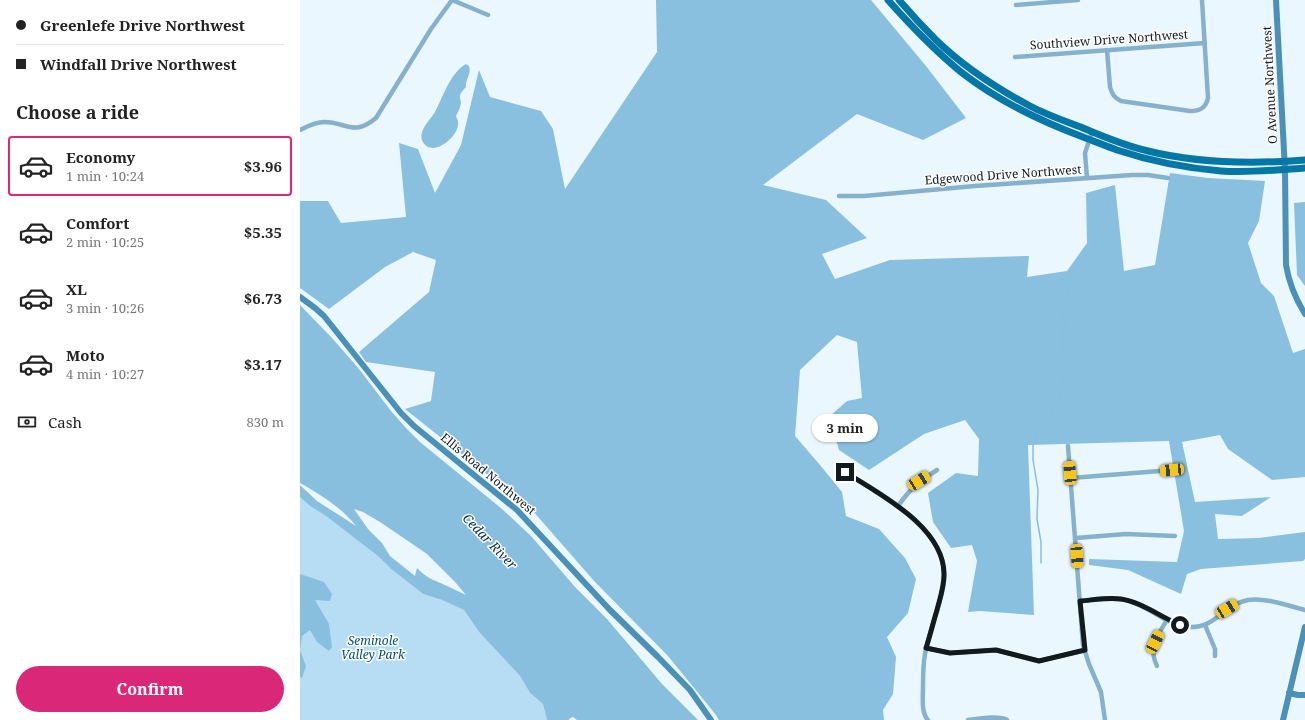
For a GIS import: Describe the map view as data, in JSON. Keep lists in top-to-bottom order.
{
  "streets": {
    "street": [
      "Southview Drive Northwest",
      "O Avenue Northwest",
      "Edgewood Drive Northwest",
      "Ellis Road Northwest"
    ]
  },
  "water": ["Cedar River"],
  "parks": ["Seminole Valley Park"],
  "page": {
    "banner": ["Greenlefe Drive Northwest", "Windfall Drive Northwest"],
    "heading": "Choose a ride",
    "list": [
      {
        "name": "Economy",
        "note": "1 min · 10:24",
        "value": "$3.96"
      },
      {
        "name": "Comfort",
        "note": "2 min · 10:25",
        "value": "$5.35"
      },
      {
        "name": "XL",
        "note": "3 min · 10:26",
        "value": "$6.73"
      },
      {
        "name": "Moto",
        "note": "4 min · 10:27",
        "value": "$3.17"
      }
    ],
    "pay": ["Cash", "830 m"],
    "bubble": "3 min",
    "buttons": "Confirm"
  }
}
